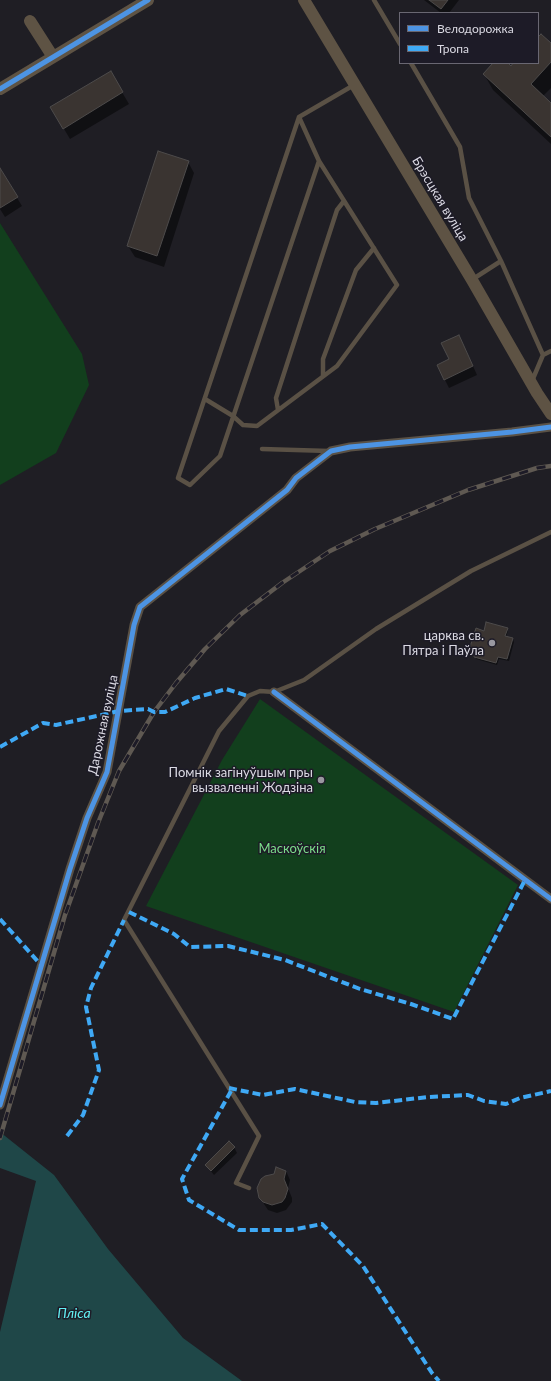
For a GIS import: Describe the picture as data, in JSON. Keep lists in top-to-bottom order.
{
  "streets": {
    "main road": ["Брэсцкая вуліца"],
    "street": ["Дарожная вуліца"]
  },
  "water": ["Пліса"],
  "parks": ["Маскоўскія"],
  "places": ["царква св. Пятра і Паўла", "Помнік загінуўшым пры вызваленні Жодзіна"],
  "legend": ["Велодорожка", "Тропа"]
}
